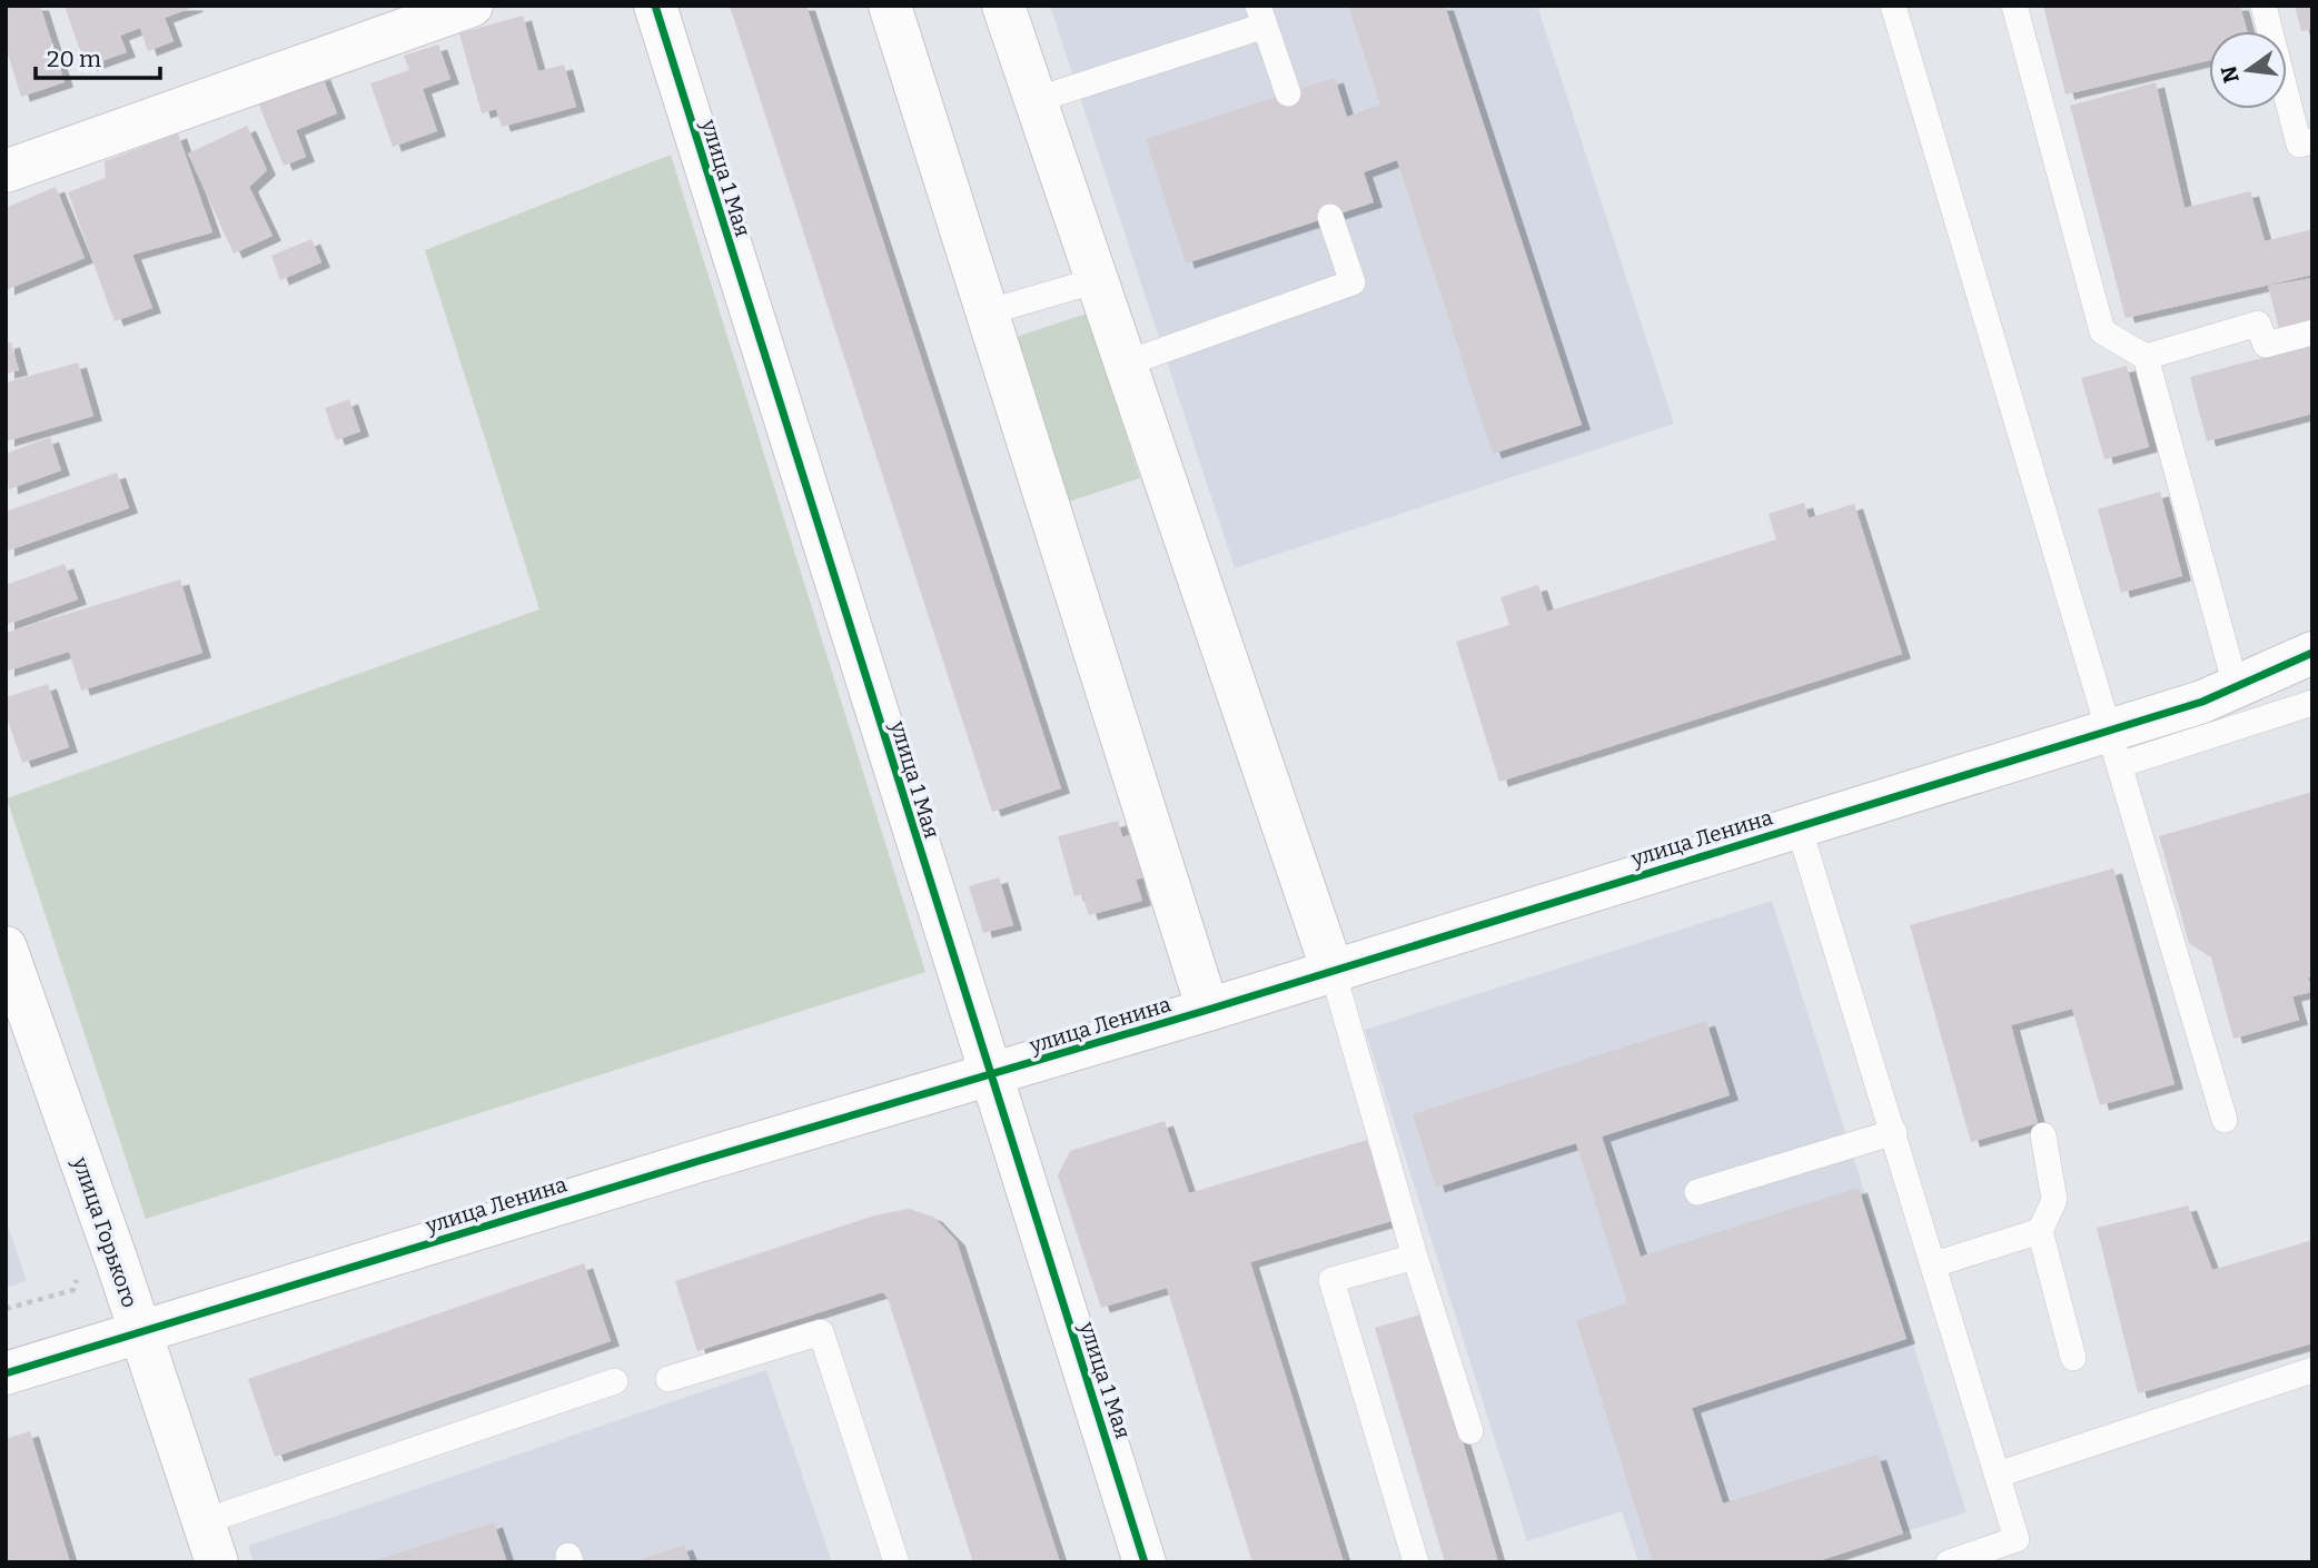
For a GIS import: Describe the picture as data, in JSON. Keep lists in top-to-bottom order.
{
  "streets": {
    "street": ["улица 1 Мая", "улица Ленина", "улица Горького"]
  },
  "crossings": [
    ["улица 1 Мая", "улица Ленина"],
    ["улица Ленина", "улица Горького"]
  ],
  "scale_bar": "20 m",
  "north": "left"
}
